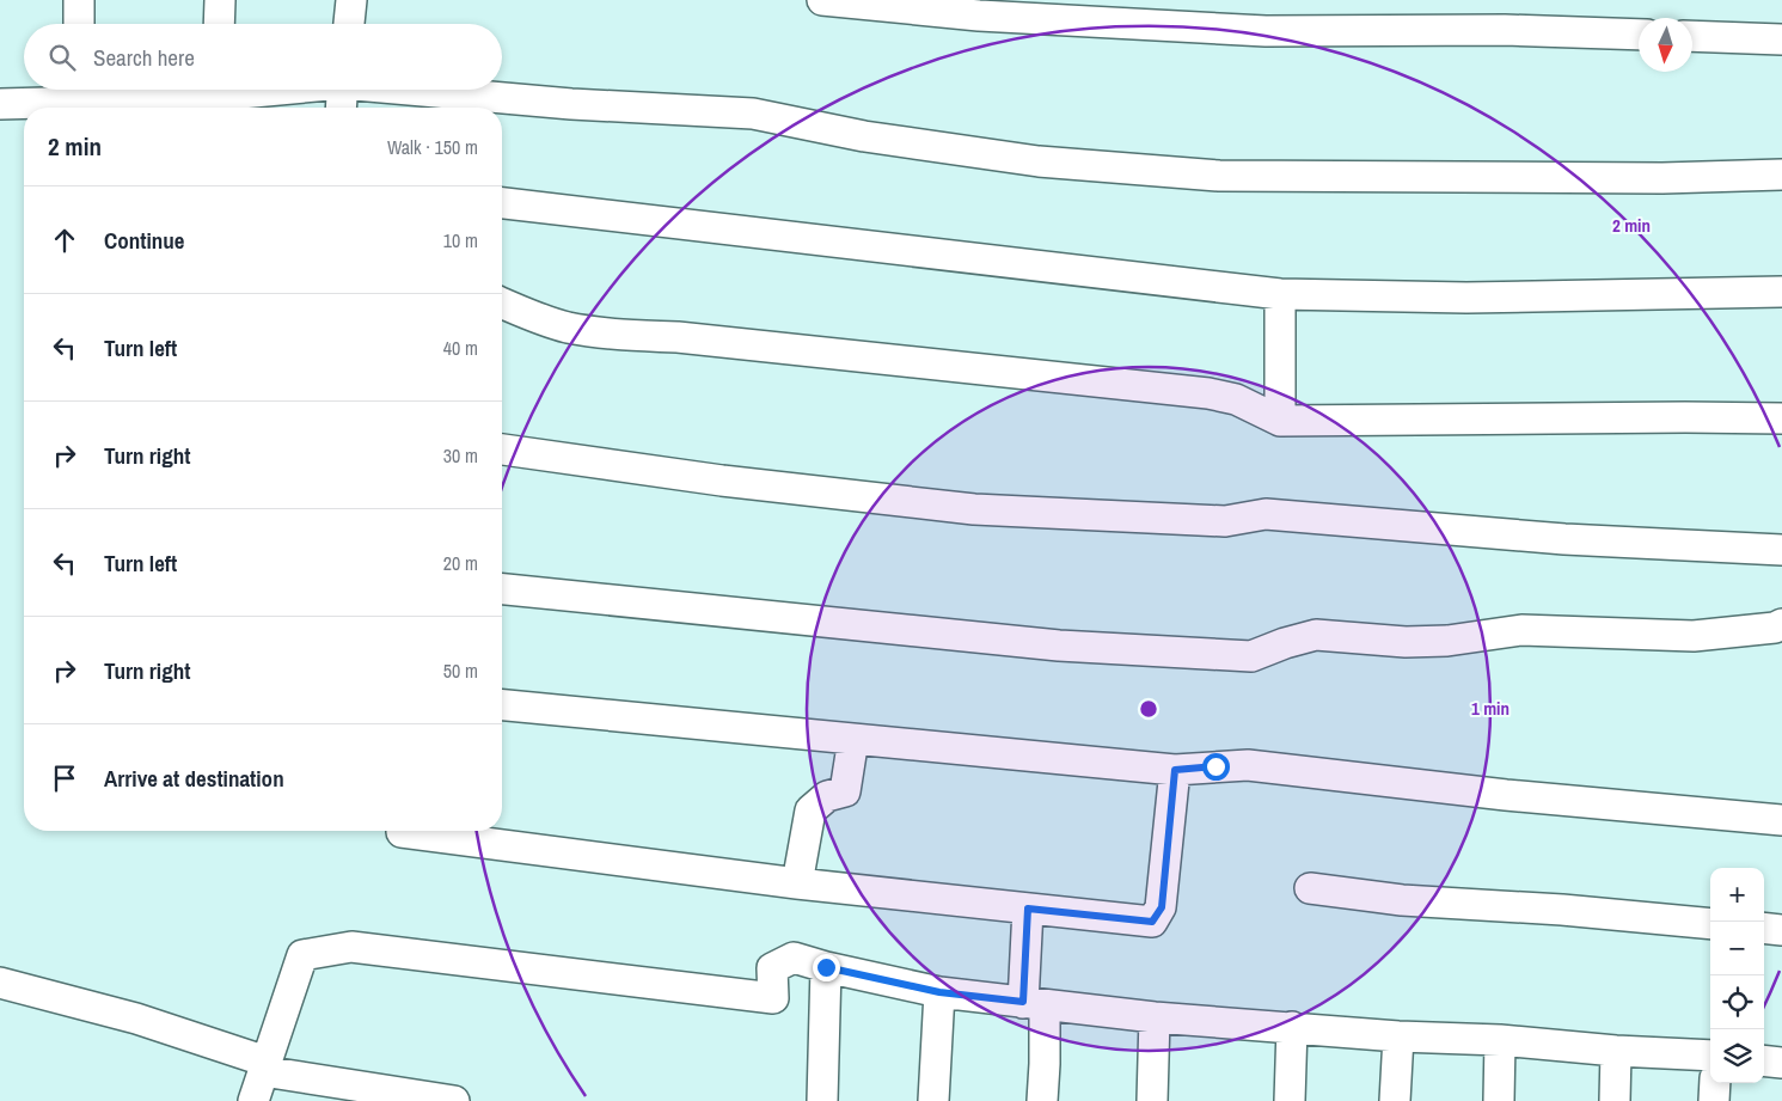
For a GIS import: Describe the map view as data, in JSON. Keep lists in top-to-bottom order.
{
  "north": "bottom",
  "page": {
    "search": "Search here",
    "heading": ["2 min", "Walk · 150 m"],
    "list": [
      ["Continue", "10 m"],
      ["Turn left", "40 m"],
      ["Turn right", "30 m"],
      ["Turn left", "20 m"],
      ["Turn right", "50 m"],
      "Arrive at destination"
    ],
    "map_buttons": ["+", "−"]
  },
  "rings": ["2 min", "1 min"]
}
